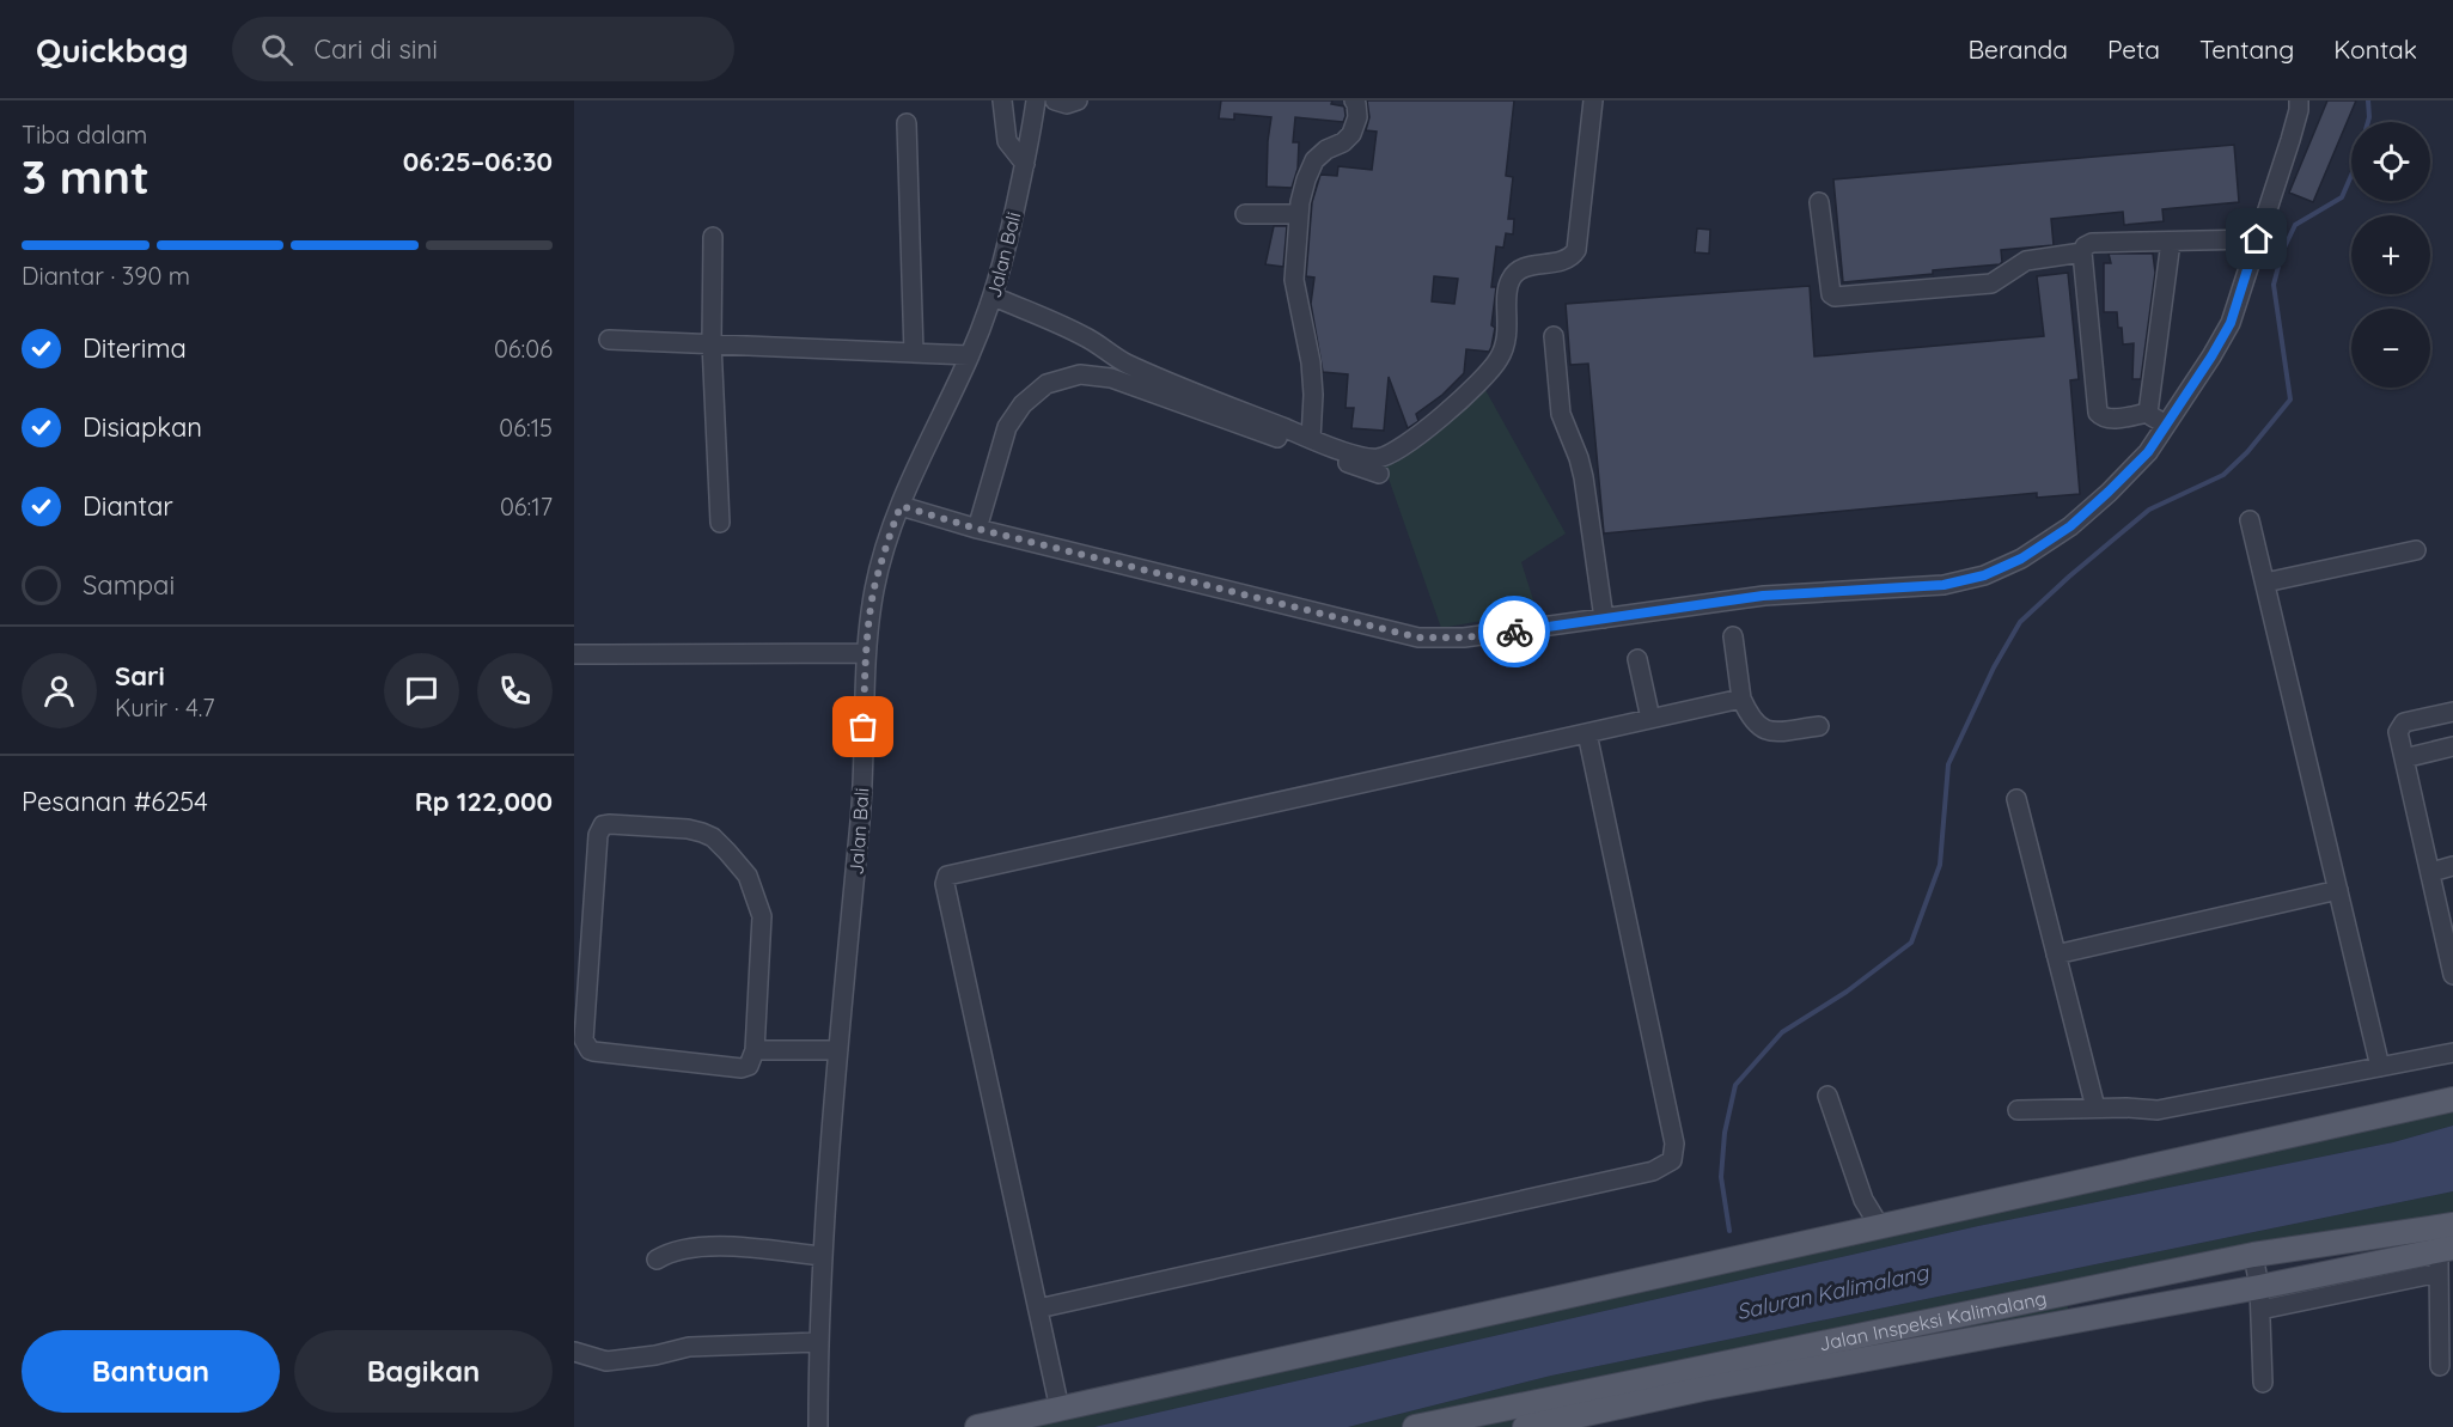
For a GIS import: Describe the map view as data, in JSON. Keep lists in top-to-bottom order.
{
  "streets": {
    "main road": ["Jalan Inspeksi Kalimalang"],
    "street": ["Jalan Bali"]
  },
  "water": ["Saluran Kalimalang"],
  "page": {
    "header": "Quickbag",
    "search": "Cari di sini",
    "nav": [
      "Beranda",
      "Peta",
      "Tentang",
      "Kontak"
    ],
    "heading": ["3 mnt", "Tiba dalam", "06:25–06:30"],
    "panel": [
      "Sari",
      "Kurir · 4.7",
      "Pesanan #6254",
      "Rp 122,000"
    ],
    "map_buttons": ["+", "−"],
    "bar": "Diantar · 390 m",
    "list": [
      ["Diterima", "06:06"],
      ["Disiapkan", "06:15"],
      ["Diantar", "06:17"],
      "Sampai"
    ],
    "buttons": ["Bantuan", "Bagikan"]
  }
}
